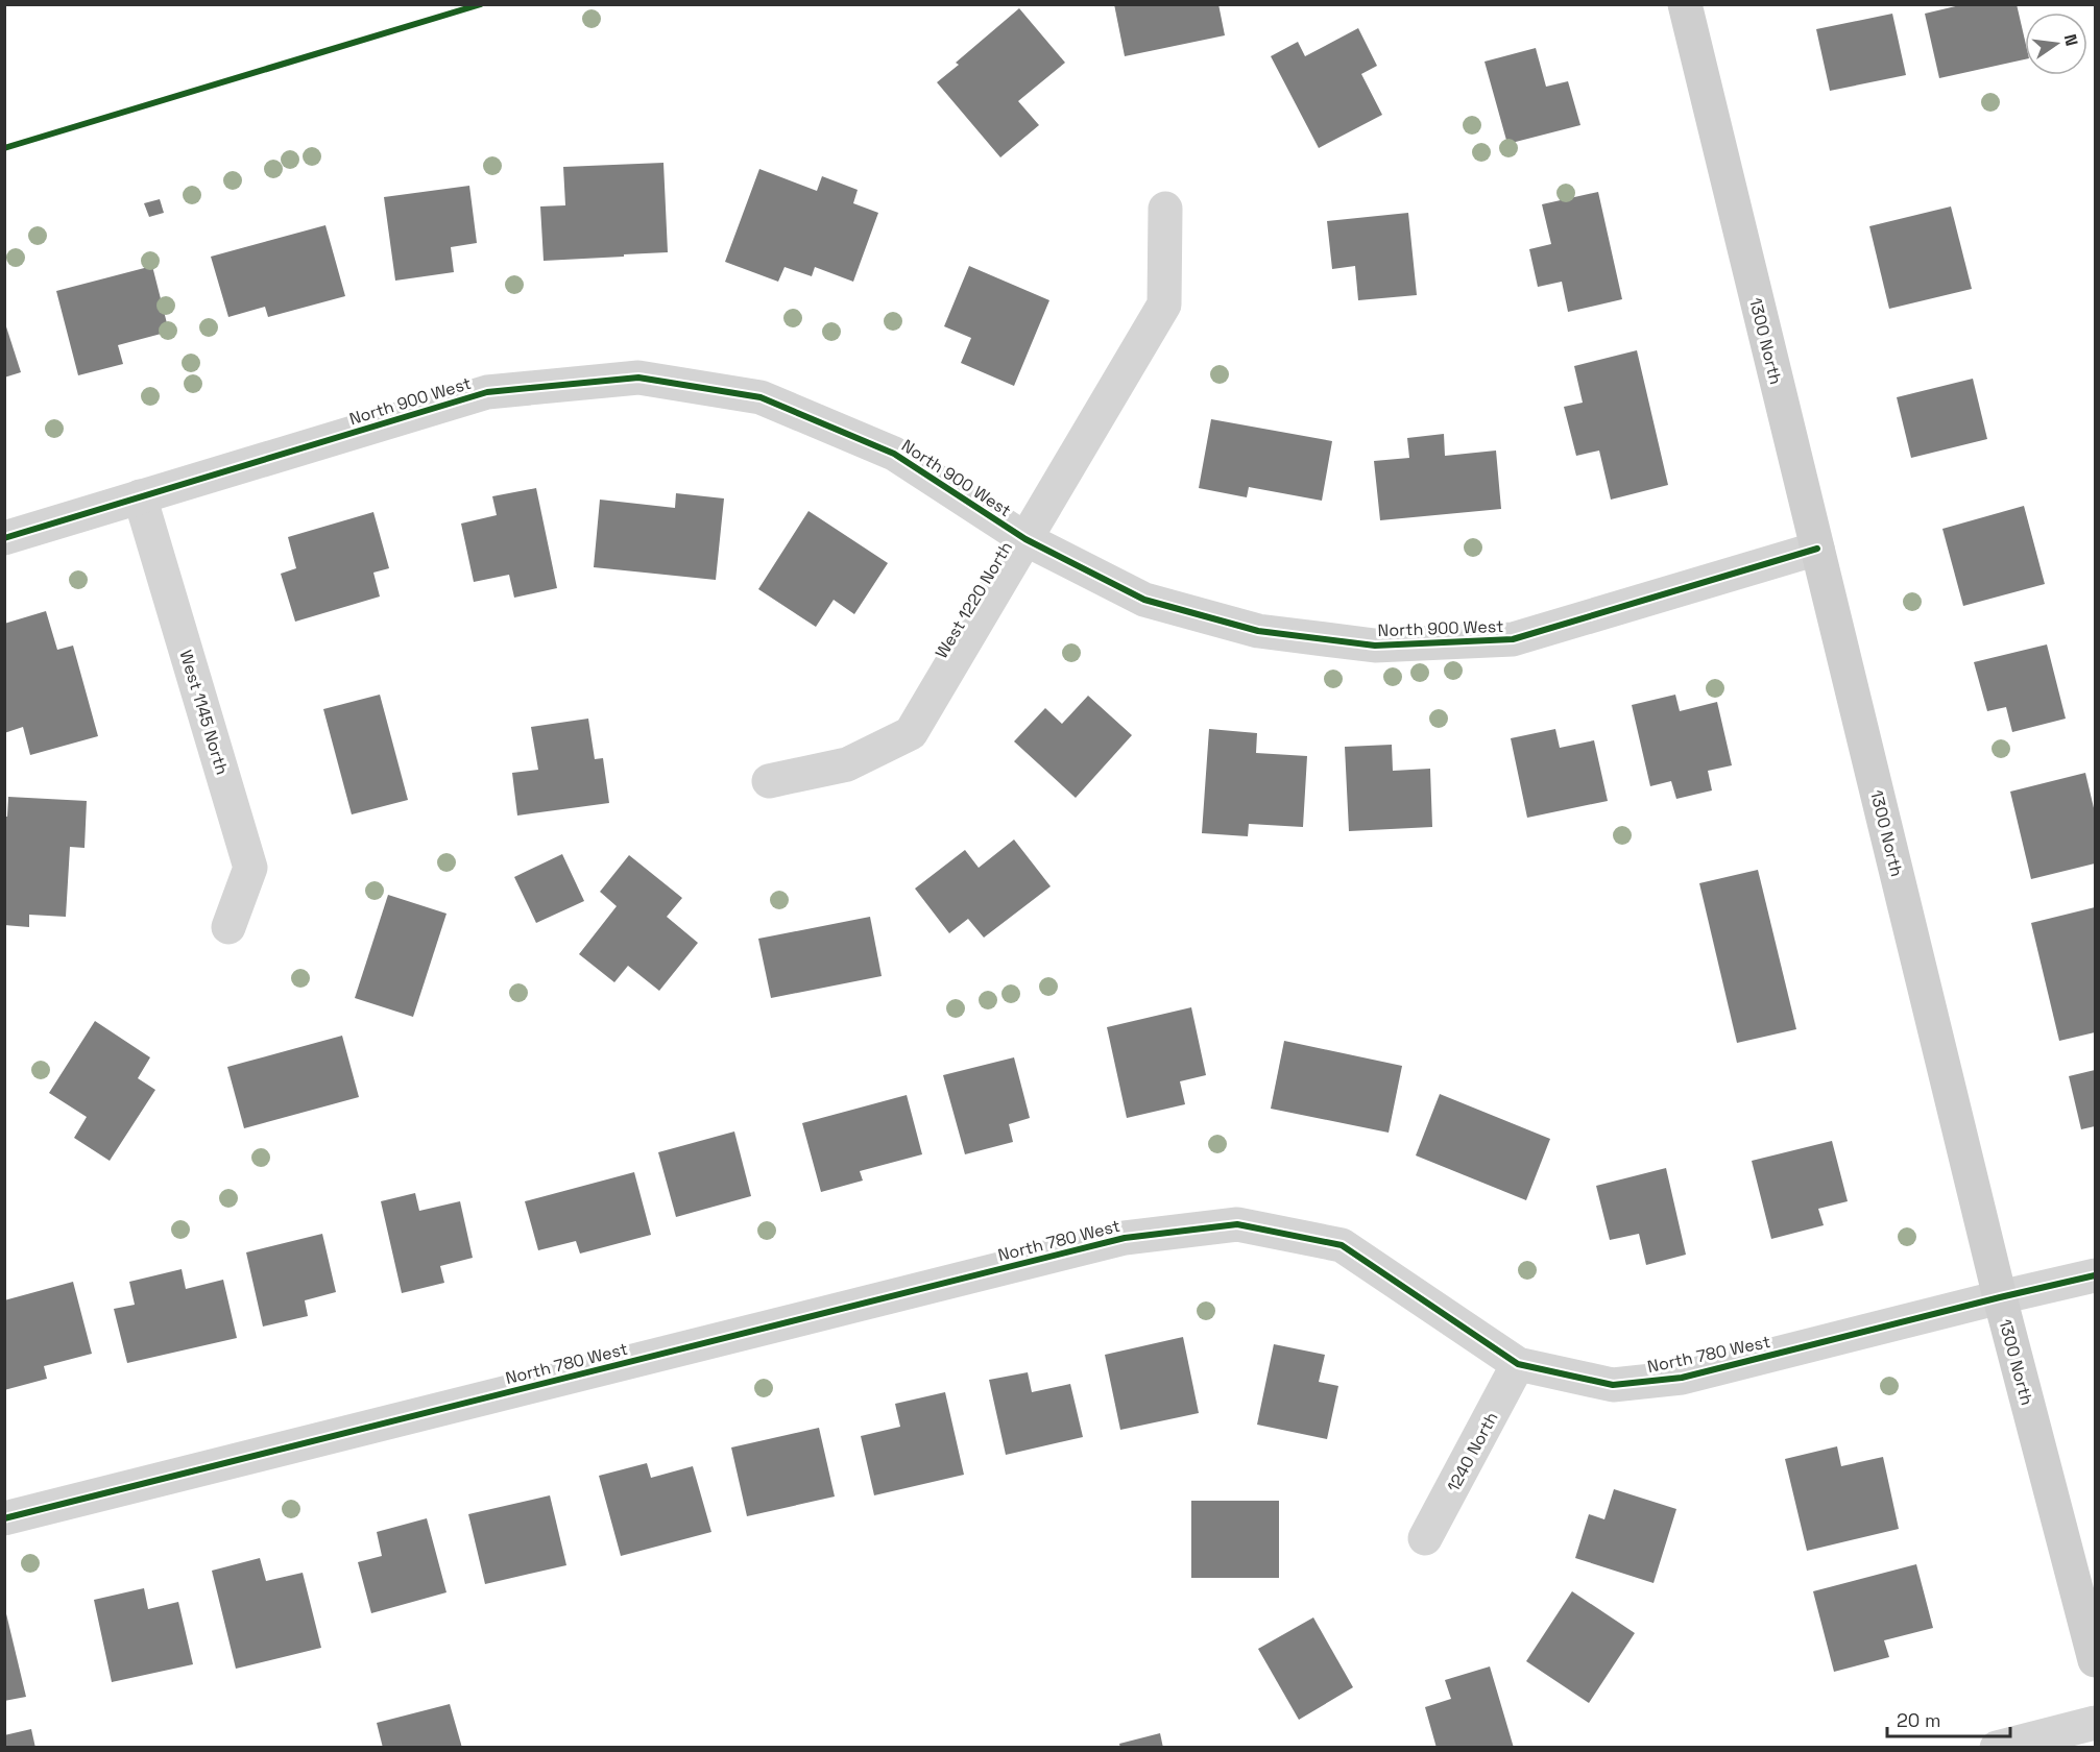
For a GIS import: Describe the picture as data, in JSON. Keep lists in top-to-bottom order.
{
  "streets": {
    "street": [
      "1300 North",
      "North 900 West",
      "West 1220 North",
      "West 1145 North",
      "North 780 West",
      "1240 North"
    ]
  },
  "crossings": [
    ["1300 North", "North 900 West"],
    ["1300 North", "North 780 West"],
    ["North 900 West", "West 1220 North"],
    ["North 900 West", "West 1145 North"],
    ["North 780 West", "1240 North"]
  ],
  "scale_bar": "20 m",
  "north": "right"
}
